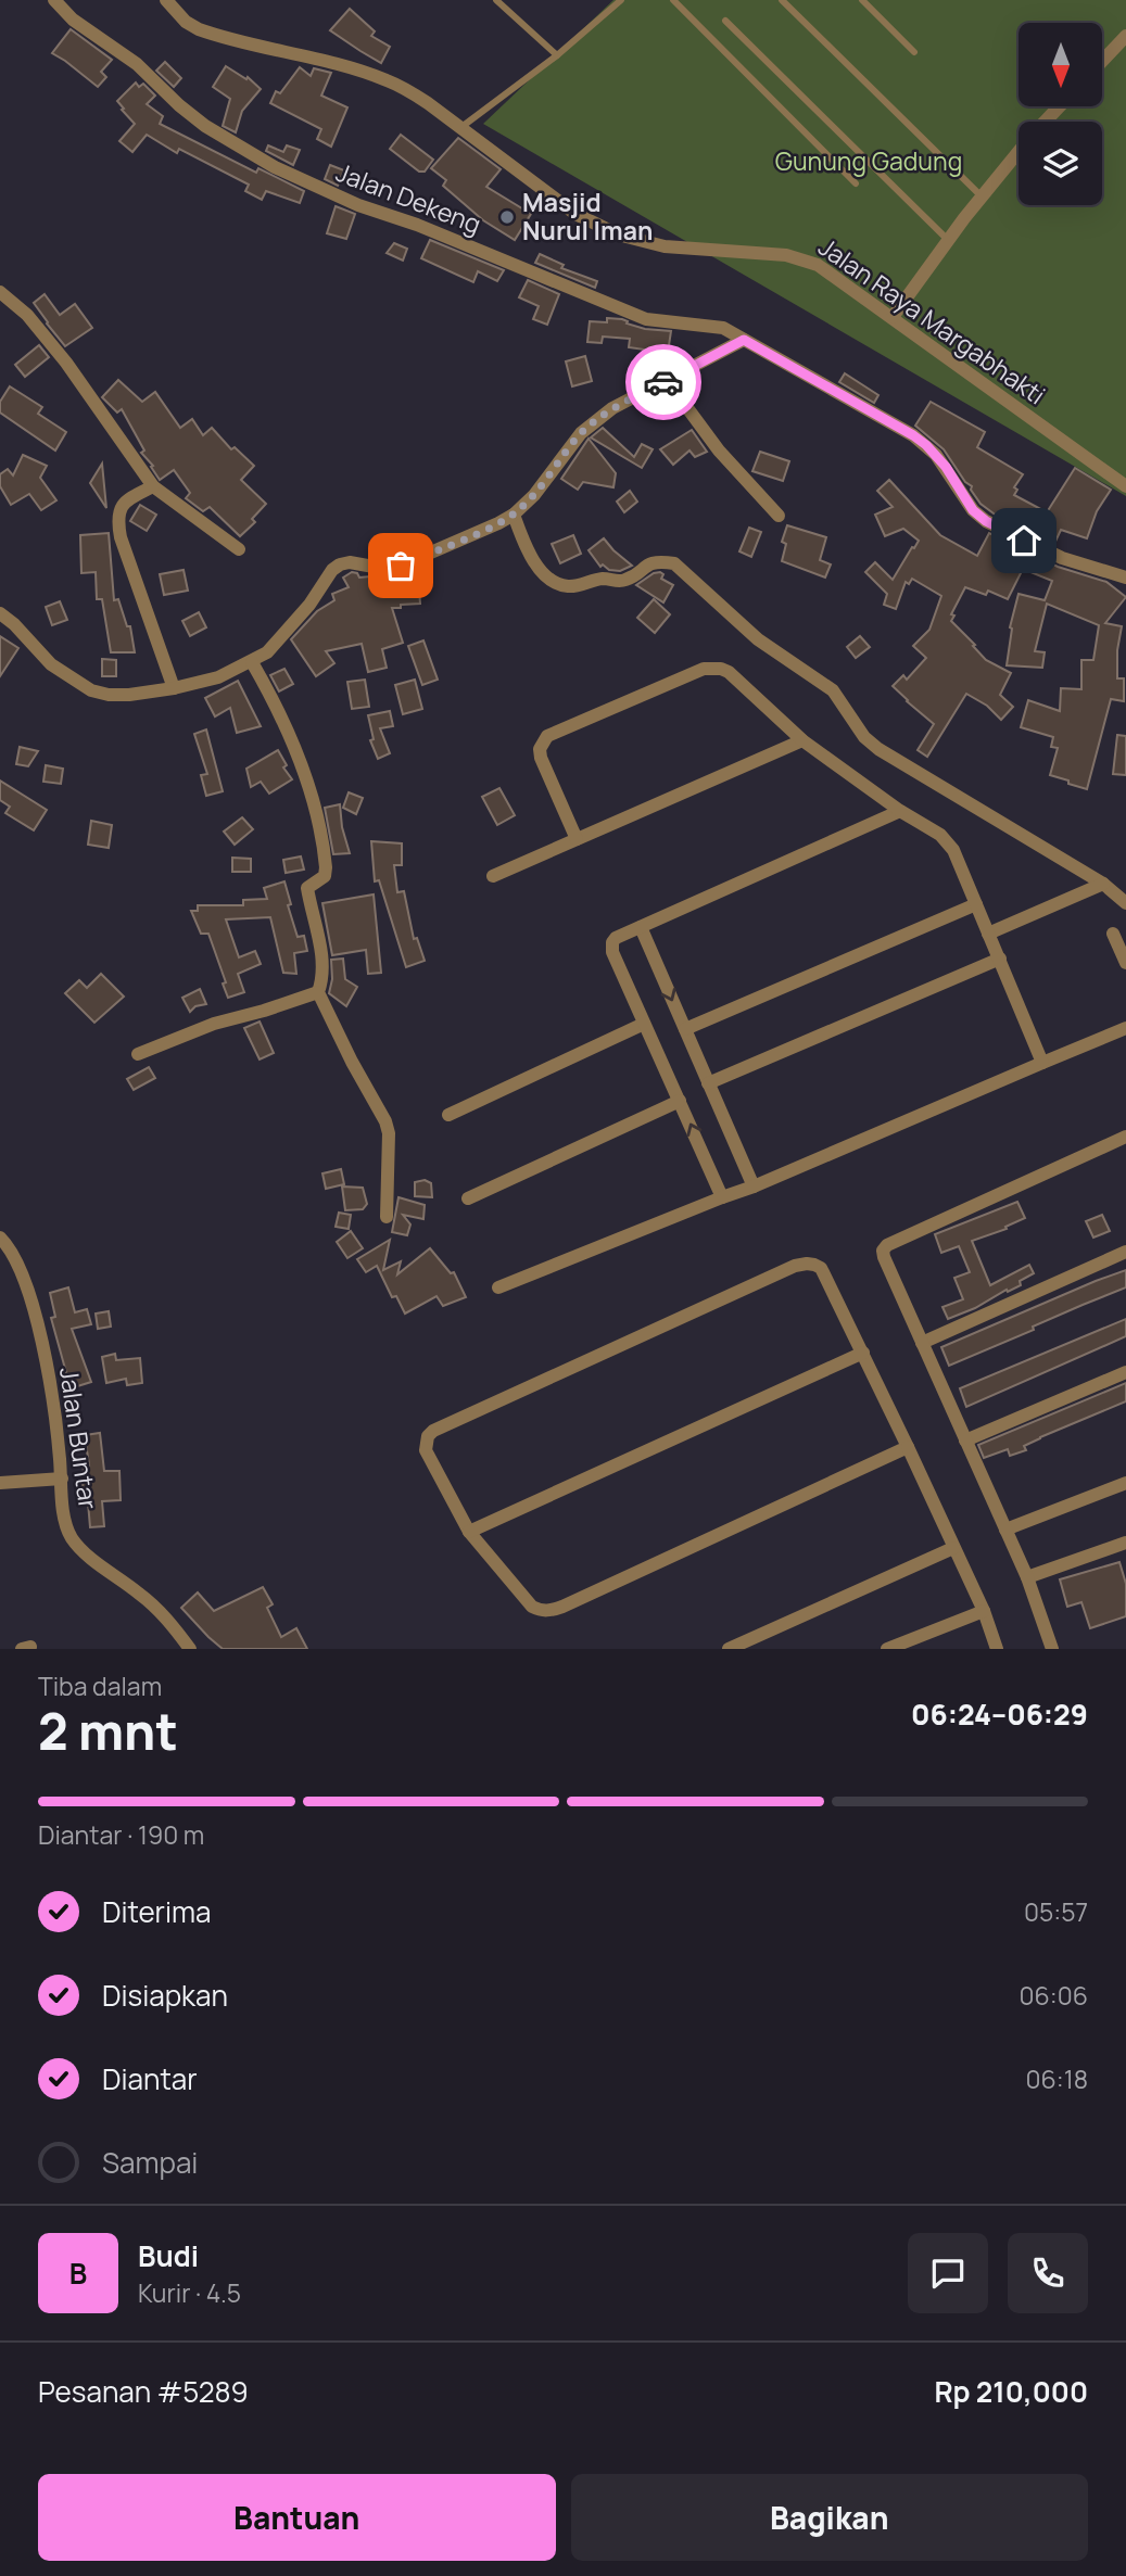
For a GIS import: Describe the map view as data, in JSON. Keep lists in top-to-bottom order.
{
  "streets": {
    "street": ["Jalan Dekeng", "Jalan Raya Margabhakti", "Jalan Buntar"]
  },
  "parks": ["Gunung Gadung"],
  "places": ["Masjid Nurul Iman"],
  "north": "bottom",
  "page": {
    "heading": ["2 mnt", "Tiba dalam", "06:24–06:29"],
    "panel": [
      "Budi",
      "Kurir · 4.5",
      "Pesanan #5289",
      "Rp 210,000"
    ],
    "bar": "Diantar · 190 m",
    "list": [
      ["Diterima", "05:57"],
      ["Disiapkan", "06:06"],
      ["Diantar", "06:18"],
      "Sampai"
    ],
    "round": "B",
    "buttons": ["Bantuan", "Bagikan"]
  }
}
